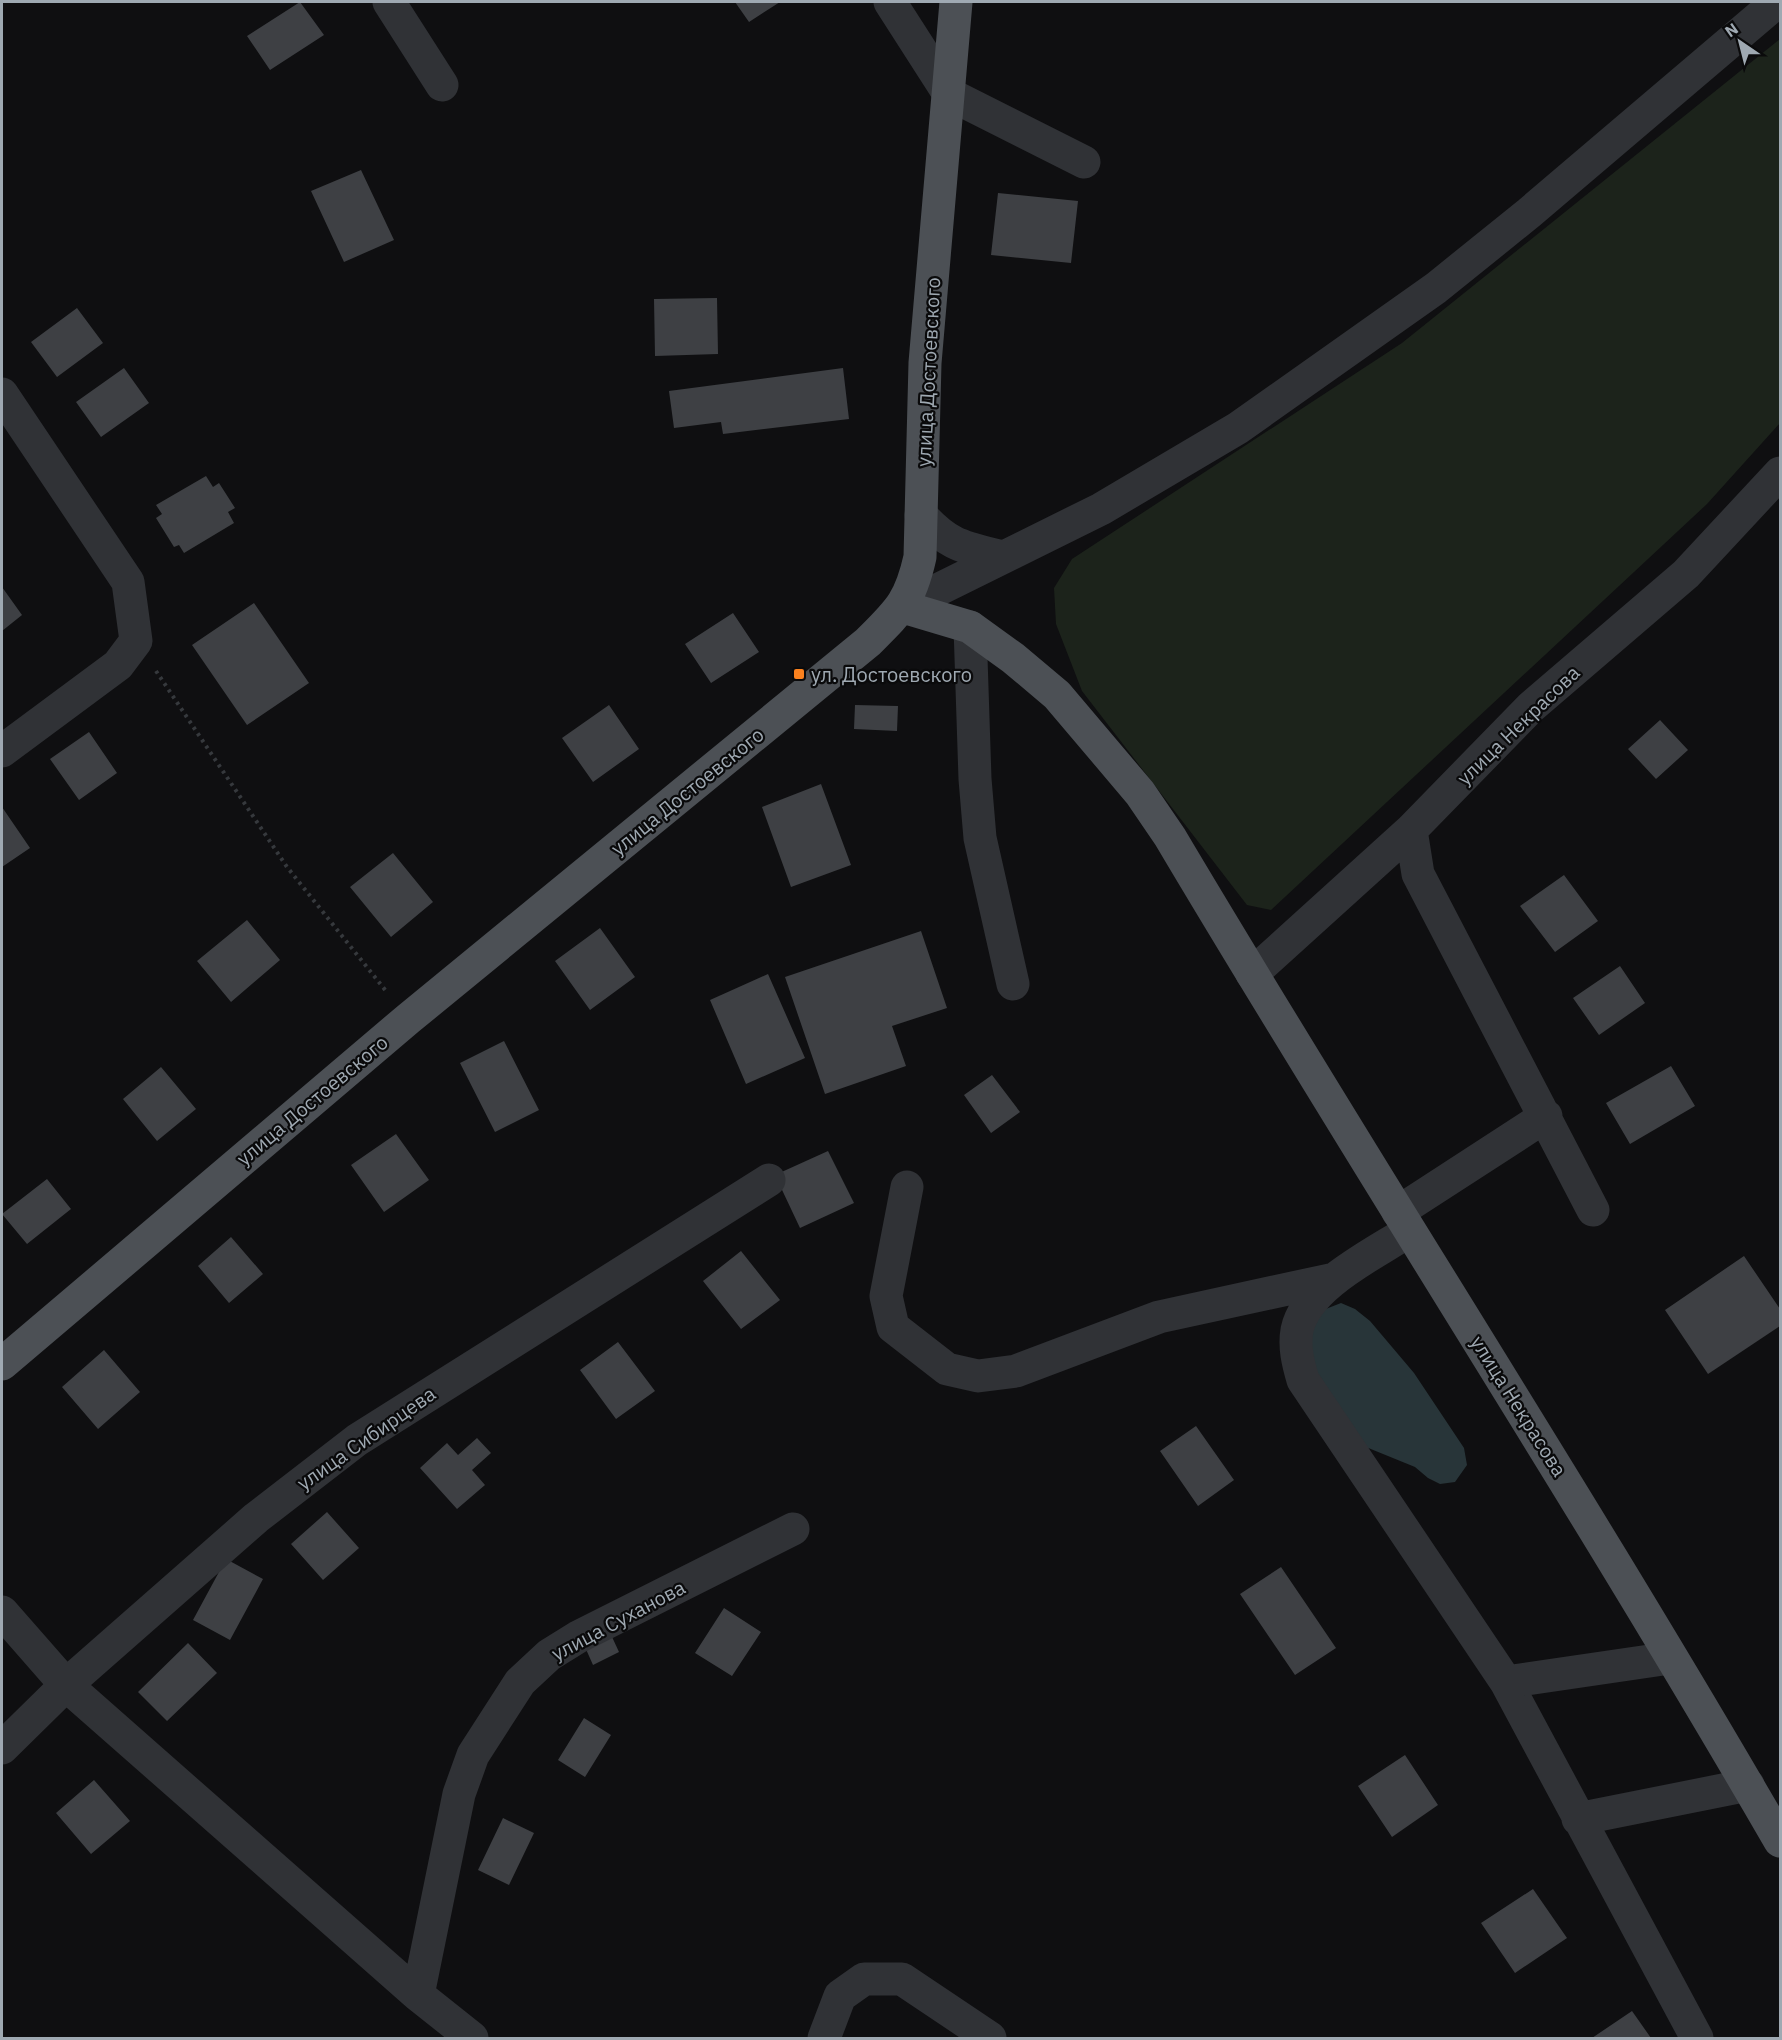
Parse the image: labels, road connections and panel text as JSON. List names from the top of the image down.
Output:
{
  "streets": {
    "main road": ["улица Достоевского", "улица Некрасова"],
    "street": ["улица Сибирцева", "улица Суханова"]
  },
  "crossings": [
    ["улица Достоевского", "улица Некрасова"]
  ],
  "places": {
    "transit": ["ул. Достоевского"]
  },
  "north": "top left"
}
